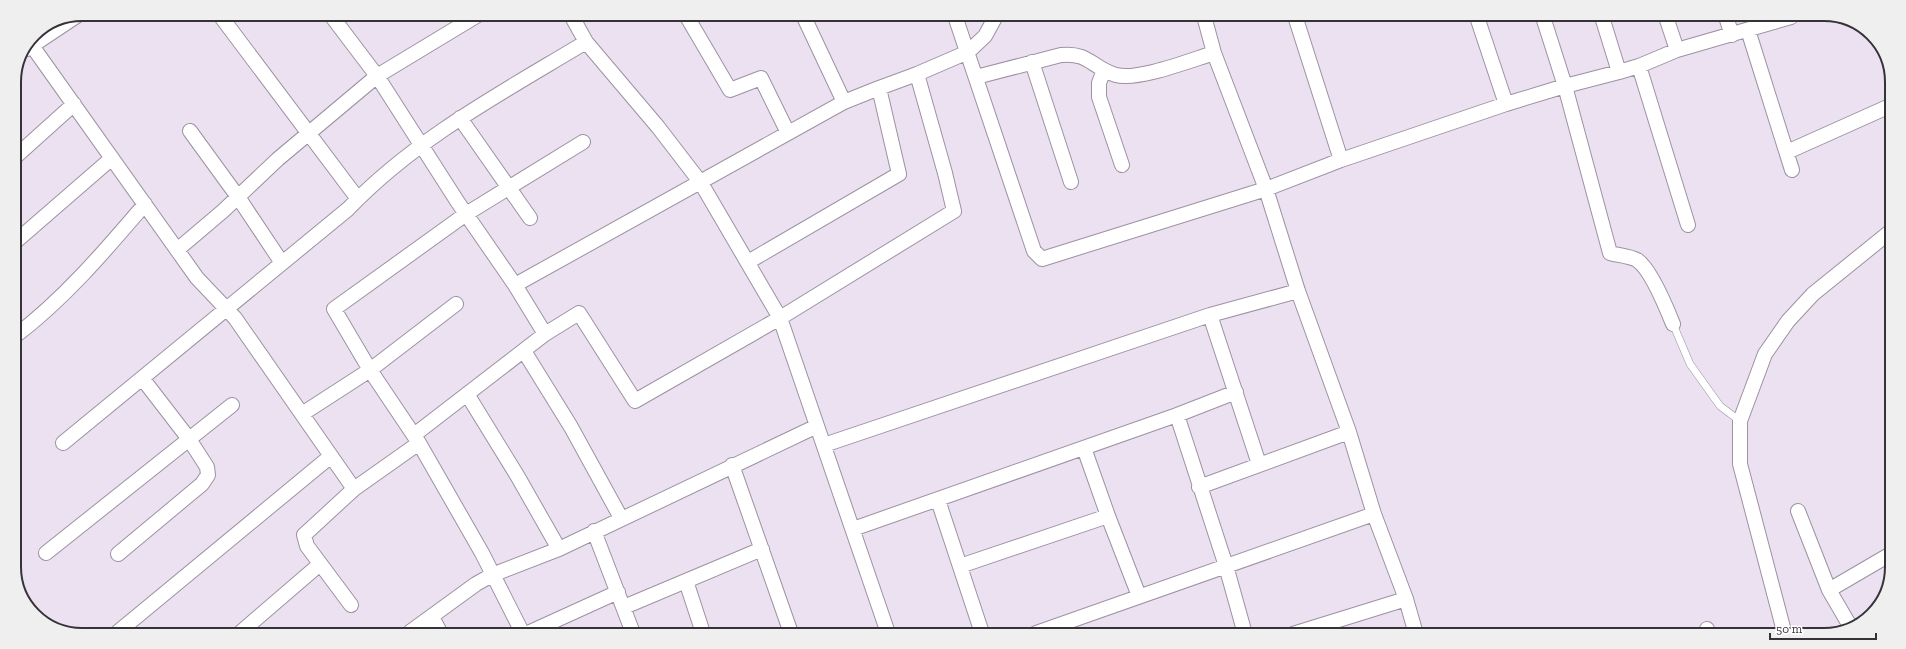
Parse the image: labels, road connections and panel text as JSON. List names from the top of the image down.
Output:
{
  "scale_bar": "50 m"
}
